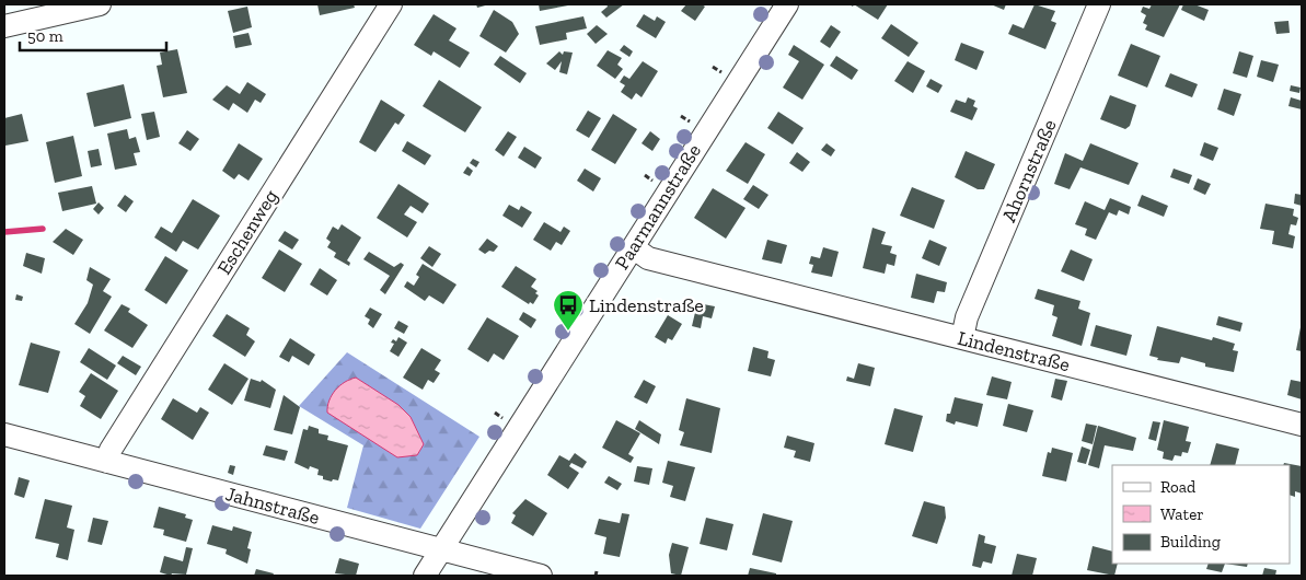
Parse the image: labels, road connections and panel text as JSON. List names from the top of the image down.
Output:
{
  "streets": {
    "street": [
      "Ahornstraße",
      "Paarmannstraße",
      "Eschenweg",
      "Lindenstraße",
      "Jahnstraße"
    ]
  },
  "crossings": [
    ["Ahornstraße", "Lindenstraße"],
    ["Paarmannstraße", "Lindenstraße"],
    ["Paarmannstraße", "Jahnstraße"],
    ["Eschenweg", "Jahnstraße"]
  ],
  "places": {
    "bus stop": ["Lindenstraße"]
  },
  "legend": ["Road", "Water", "Building"],
  "scale_bar": "50 m"
}
